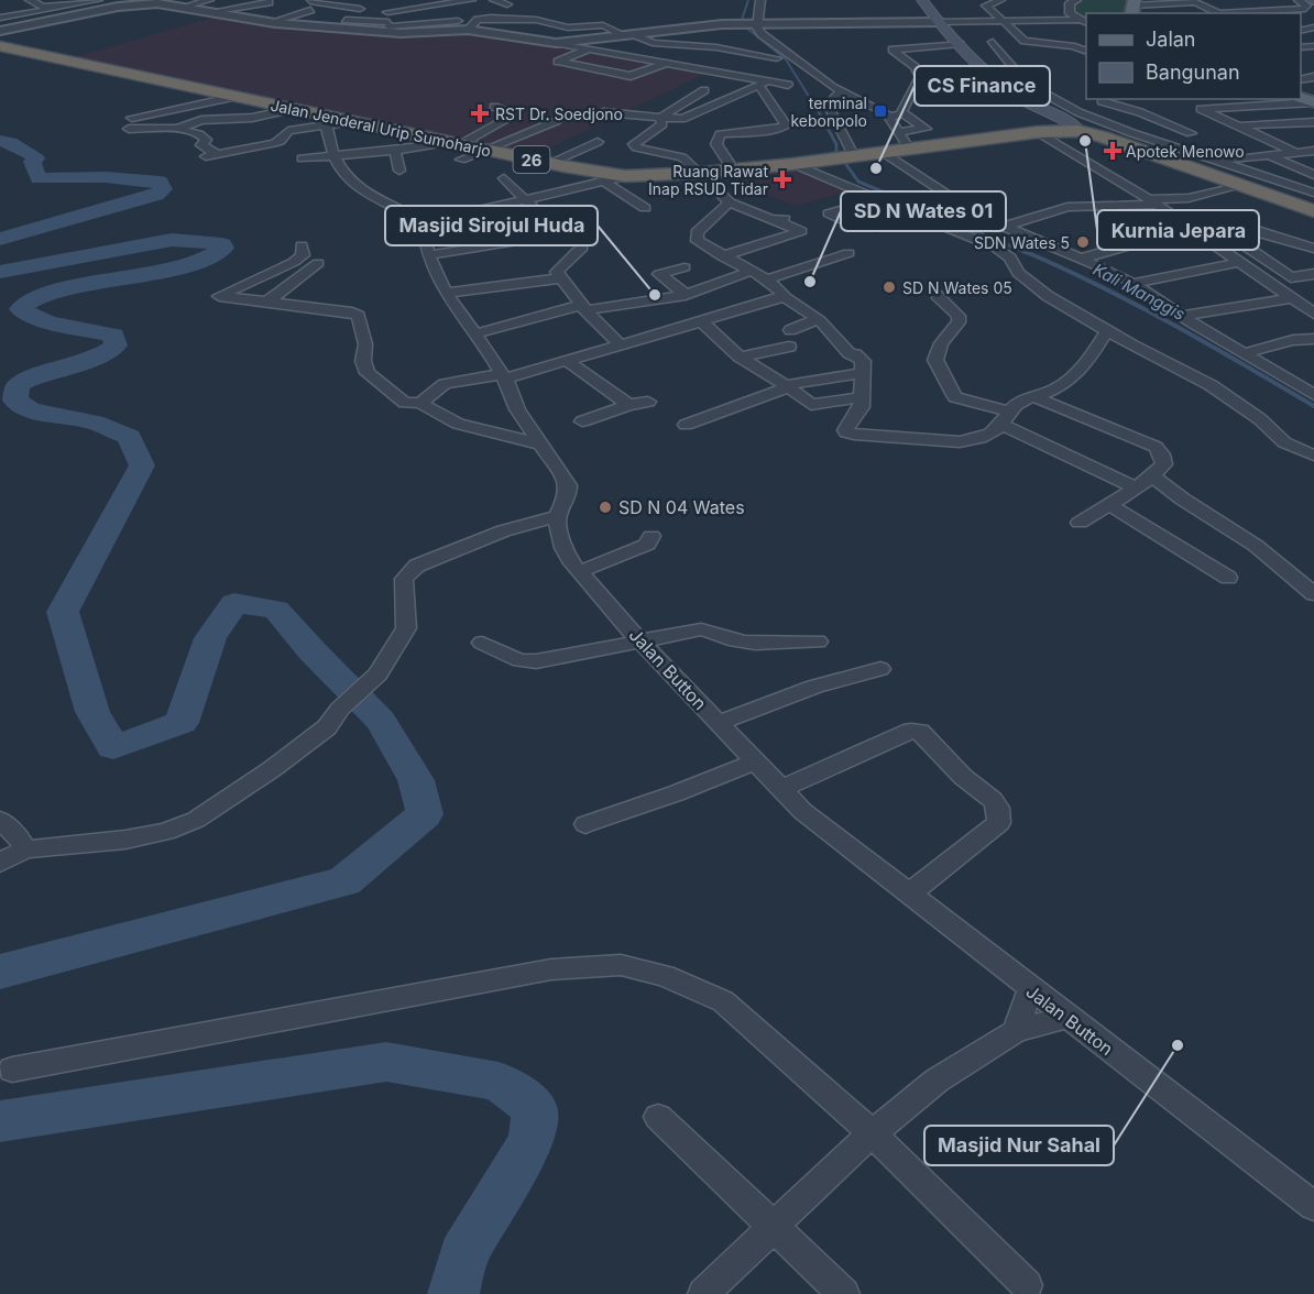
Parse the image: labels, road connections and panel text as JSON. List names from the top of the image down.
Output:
{
  "streets": {
    "highway": ["Jalan Jenderal Urip Sumoharjo", "26"],
    "street": ["Jalan Button"]
  },
  "crossings": [
    ["Jalan Jenderal Urip Sumoharjo", "26"]
  ],
  "water": ["Kali Manggis"],
  "places": {
    "transit": ["terminal kebonpolo"],
    "health": ["RST Dr. Soedjono", "Apotek Menowo", "Ruang Rawat Inap RSUD Tidar"],
    "other": [
      "Kurnia Jepara",
      "CS Finance",
      "SDN Wates 5",
      "SD N Wates 01",
      "SD N Wates 05",
      "Masjid Sirojul Huda",
      "SD N 04 Wates",
      "Masjid Nur Sahal"
    ]
  },
  "legend": ["Jalan", "Bangunan"]
}
